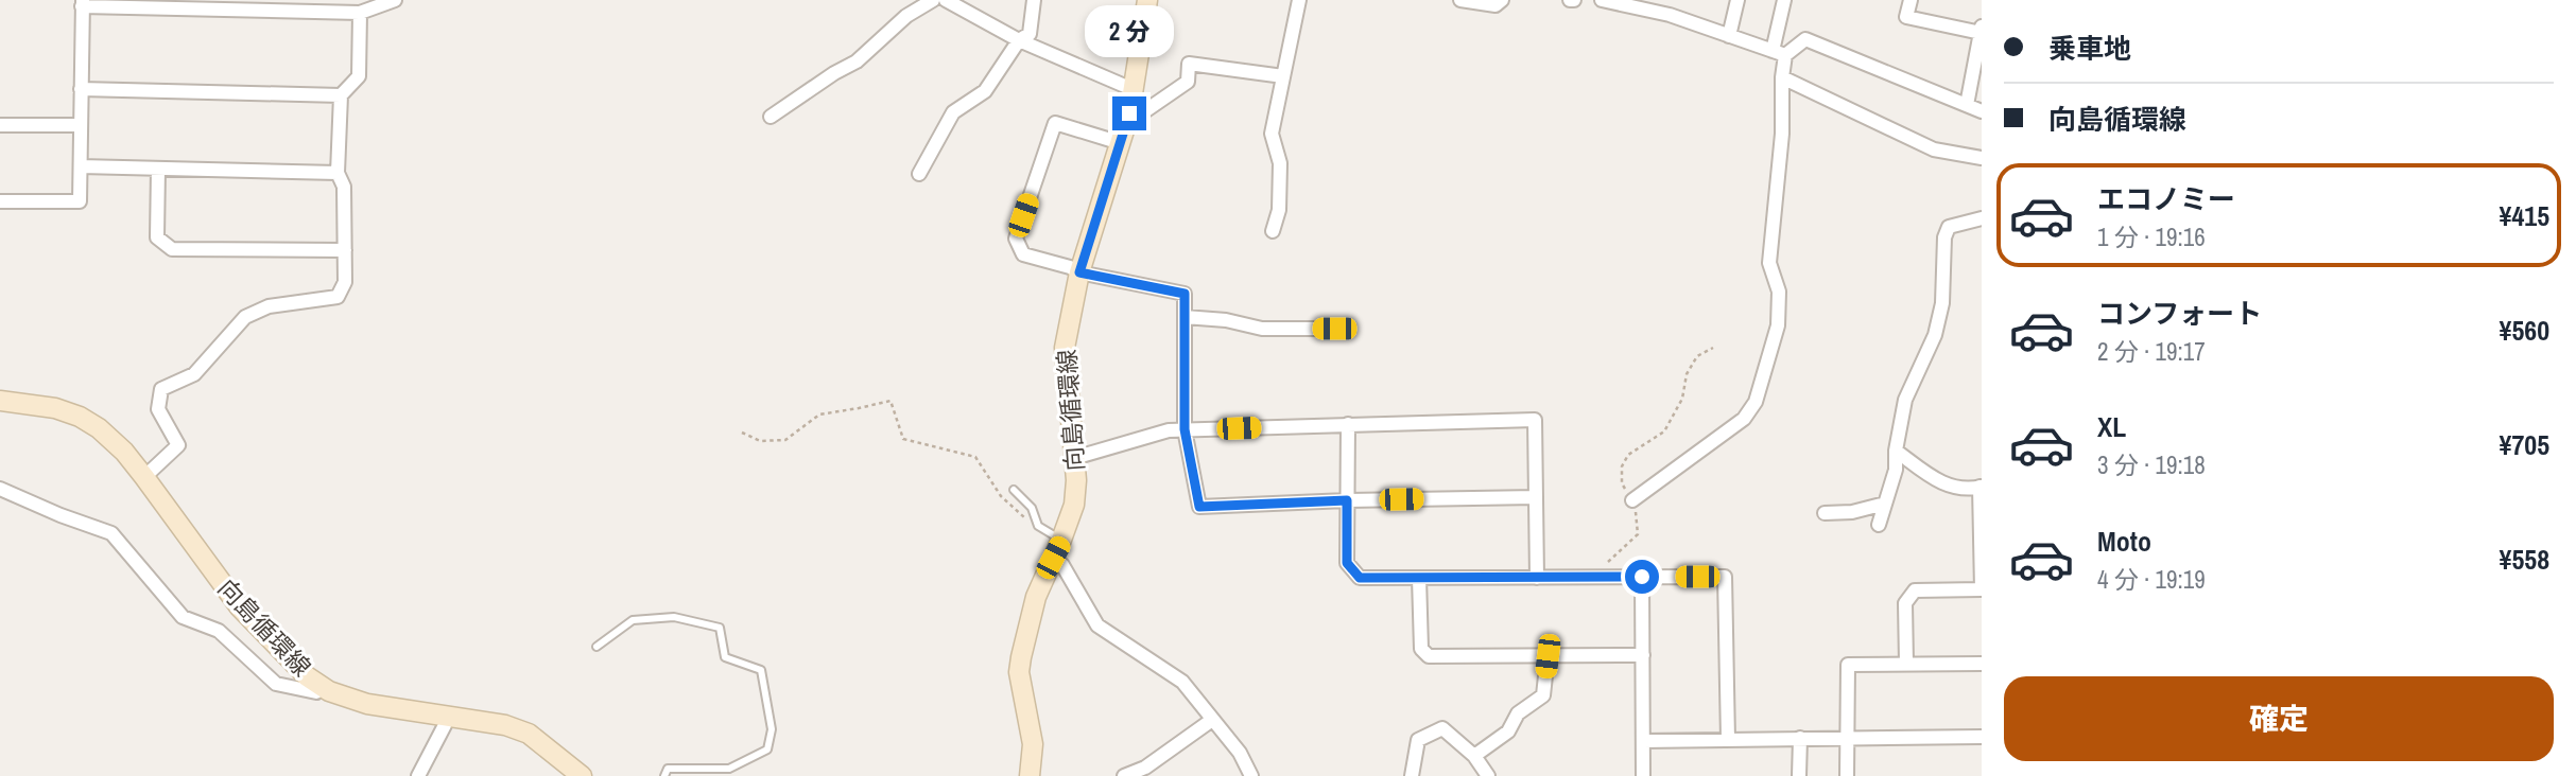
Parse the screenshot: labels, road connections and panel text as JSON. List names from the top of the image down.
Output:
{
  "streets": {
    "main road": ["向島循環線"]
  },
  "page": {
    "banner": ["乗車地", "向島循環線"],
    "bubble": "2 分",
    "list": [
      {
        "name": "エコノミー",
        "note": "1 分 · 19:16",
        "value": "¥415"
      },
      {
        "name": "コンフォート",
        "note": "2 分 · 19:17",
        "value": "¥560"
      },
      {
        "name": "XL",
        "note": "3 分 · 19:18",
        "value": "¥705"
      },
      {
        "name": "Moto",
        "note": "4 分 · 19:19",
        "value": "¥558"
      }
    ],
    "buttons": "確定"
  }
}
